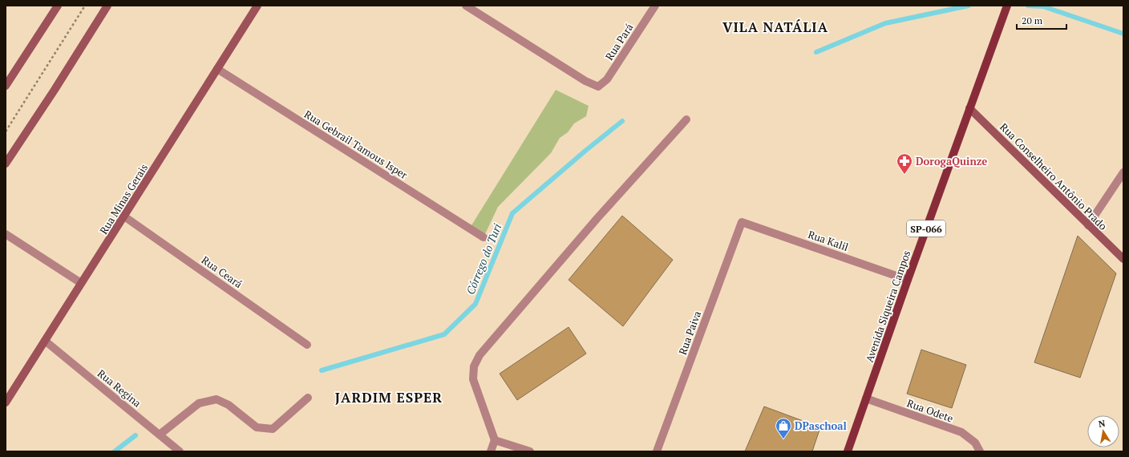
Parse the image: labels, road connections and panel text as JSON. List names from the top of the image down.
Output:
{
  "streets": {
    "main road": ["SP-066", "Avenida Siqueira Campos"],
    "street": [
      "Rua Pará",
      "Rua Gebrail Tamous Isper",
      "Rua Conselheiro Antônio Prado",
      "Rua Minas Gerais",
      "Rua Kalil",
      "Rua Ceará",
      "Rua Paiva",
      "Rua Regina",
      "Rua Odete"
    ]
  },
  "crossings": [
    ["Rua Gebrail Tamous Isper", "Rua Minas Gerais"],
    ["Rua Conselheiro Antônio Prado", "Avenida Siqueira Campos"],
    ["Rua Minas Gerais", "Rua Ceará"],
    ["Rua Minas Gerais", "Rua Regina"],
    ["Rua Kalil", "Avenida Siqueira Campos"],
    ["Rua Kalil", "Rua Paiva"],
    ["Avenida Siqueira Campos", "Rua Odete"]
  ],
  "districts": ["VILA NATÁLIA", "JARDIM ESPER"],
  "water": ["Córrego do Turi"],
  "places": {
    "pharmacy": ["DorogaQuinze"],
    "shop": ["DPaschoal"]
  },
  "scale_bar": "20 m",
  "north": "top"
}
